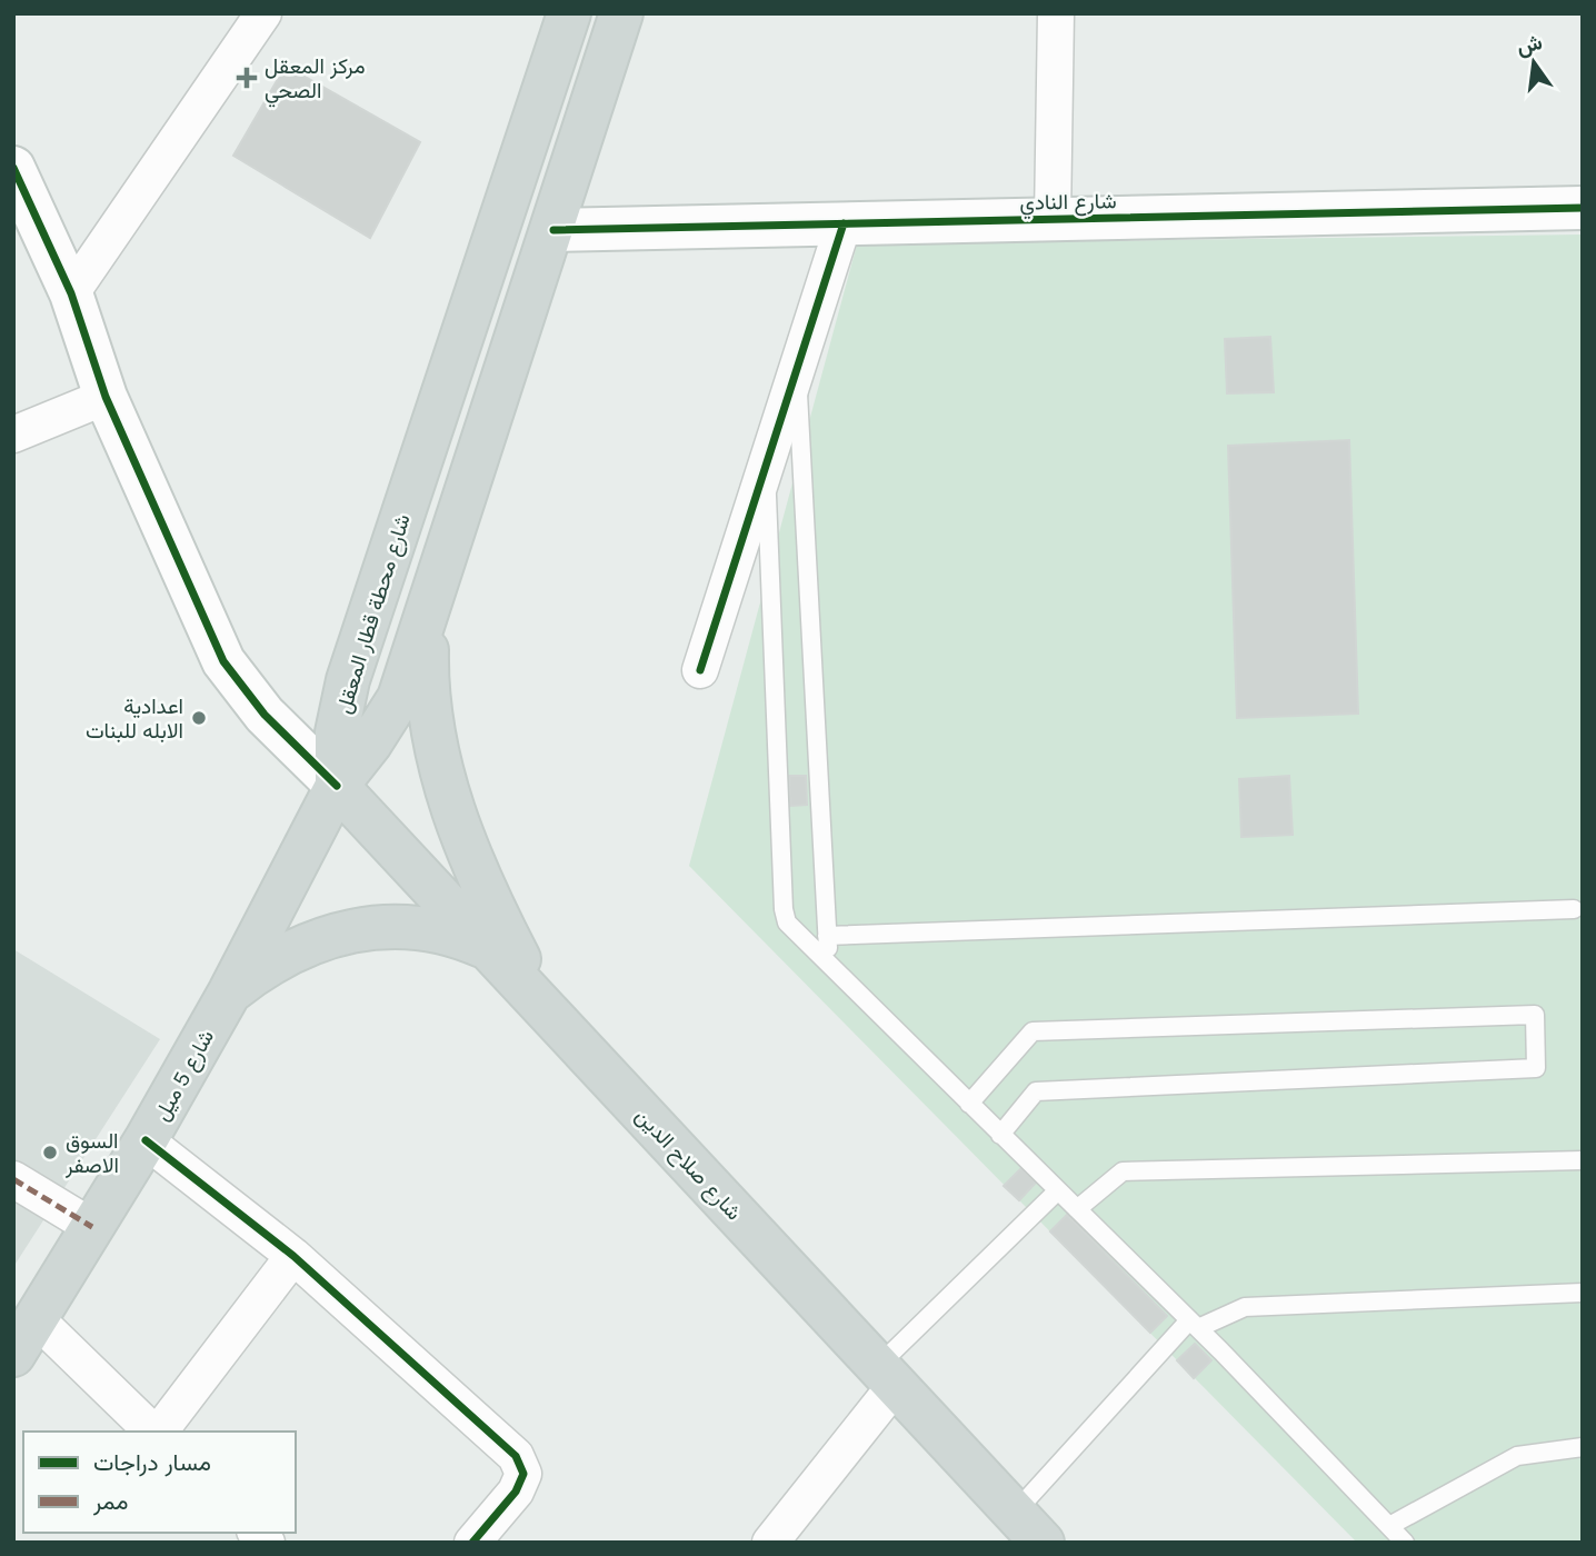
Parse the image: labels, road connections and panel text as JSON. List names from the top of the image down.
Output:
{
  "streets": {
    "main road": ["شارع محطة قطار المعقل", "شارع 5 ميل", "شارع صلاح الدين"],
    "street": ["شارع النادي"]
  },
  "crossings": [
    ["شارع النادي", "شارع محطة قطار المعقل"],
    ["شارع محطة قطار المعقل", "شارع 5 ميل"],
    ["شارع محطة قطار المعقل", "شارع صلاح الدين"],
    ["شارع 5 ميل", "شارع صلاح الدين"]
  ],
  "places": {
    "health": ["مركز المعقل الصحي"],
    "other": ["اعدادية الابله للبنات", "السوق الاصفر"]
  },
  "legend": ["مسار دراجات", "ممر"],
  "north": "top"
}
